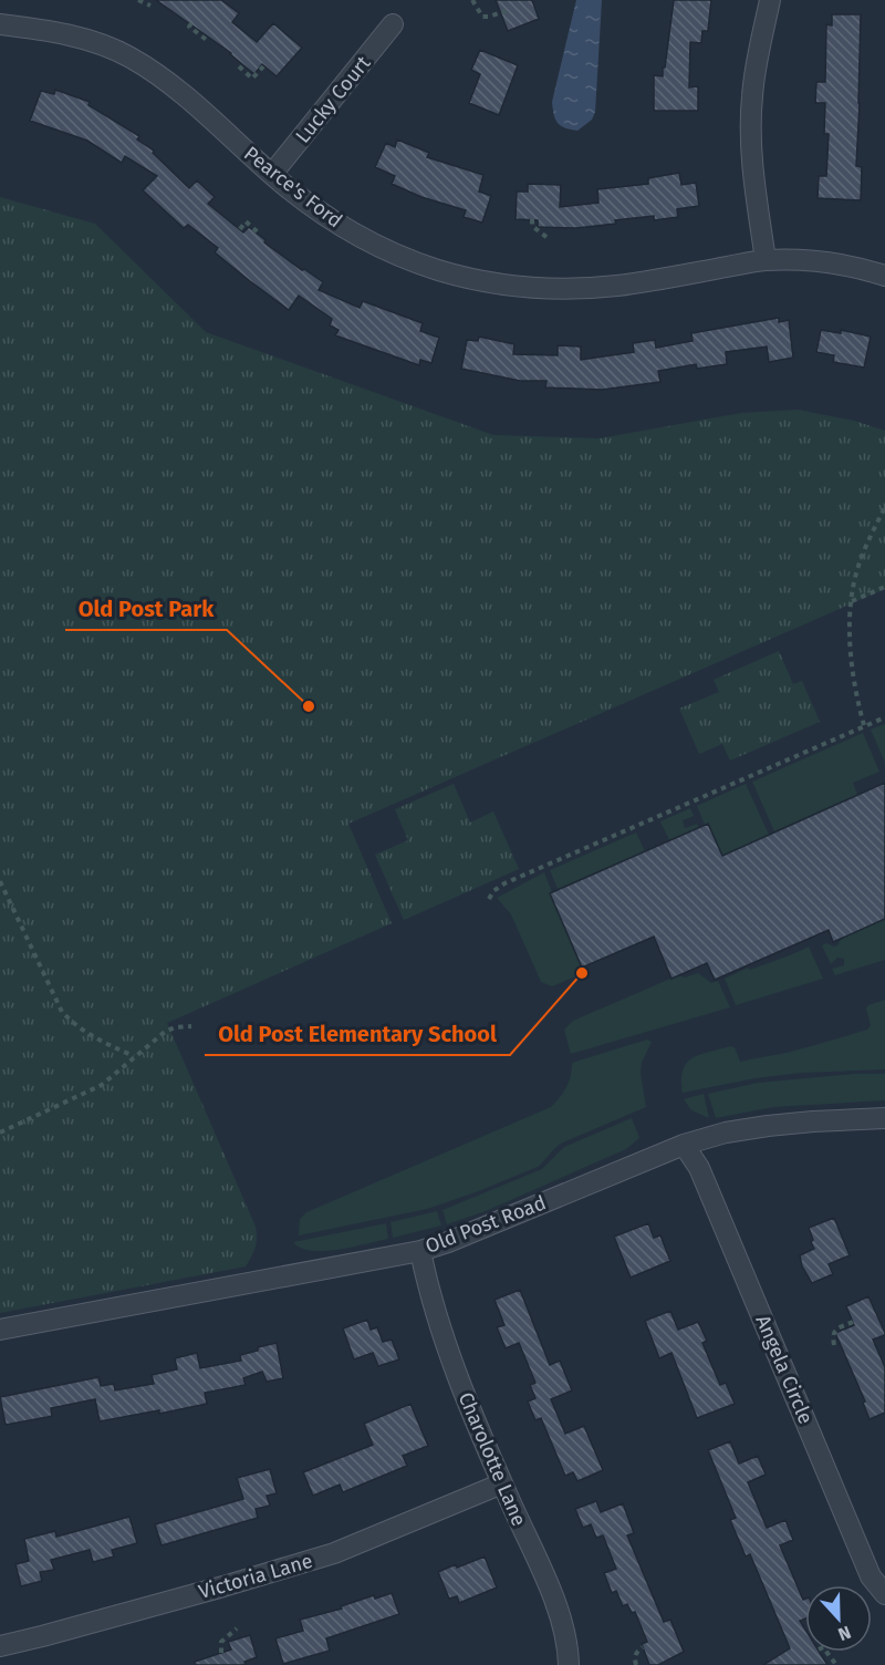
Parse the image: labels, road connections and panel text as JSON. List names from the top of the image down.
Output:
{
  "streets": {
    "street": [
      "Lucky Court",
      "Pearce's Ford",
      "Old Post Road",
      "Angela Circle",
      "Charolotte Lane",
      "Victoria Lane"
    ]
  },
  "crossings": [
    ["Lucky Court", "Pearce's Ford"],
    ["Old Post Road", "Angela Circle"],
    ["Old Post Road", "Charolotte Lane"],
    ["Charolotte Lane", "Victoria Lane"]
  ],
  "places": ["Old Post Park", "Old Post Elementary School"],
  "north": "bottom"
}
